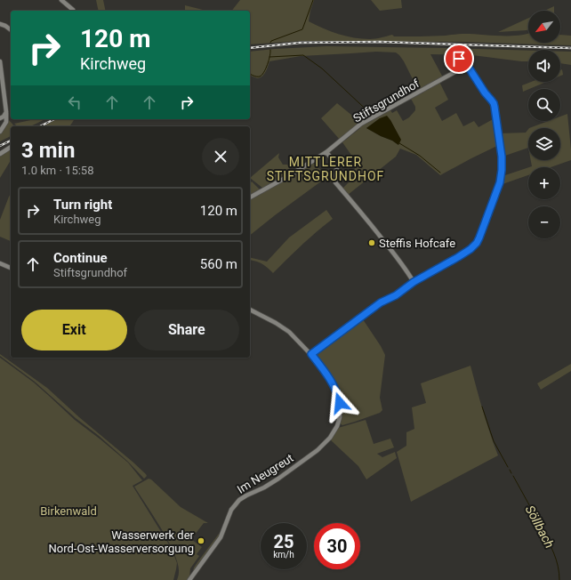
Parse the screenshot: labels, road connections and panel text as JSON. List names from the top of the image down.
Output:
{
  "streets": {
    "street": ["Stiftsgrundhof", "Im Neugreut"]
  },
  "districts": ["MITTLERER STIFTSGRUNDHOF"],
  "water": ["Söllbach"],
  "parks": ["Birkenwald"],
  "places": ["Steffis Hofcafe", "Wasserwerk der Nord-Ost-Wasserversorgung"],
  "north": "bottom left",
  "page": {
    "map_buttons": ["+", "−"],
    "turn": ["120 m", "Kirchweg"],
    "heading": ["3 min", "1.0 km · 15:58"],
    "list": [
      {
        "name": "Turn right",
        "note": "Kirchweg",
        "value": "120 m"
      },
      {
        "name": "Continue",
        "note": "Stiftsgrundhof",
        "value": "560 m"
      }
    ],
    "buttons": ["Exit", "Share"],
    "speed": "25 km/h",
    "limit": "30"
  }
}
